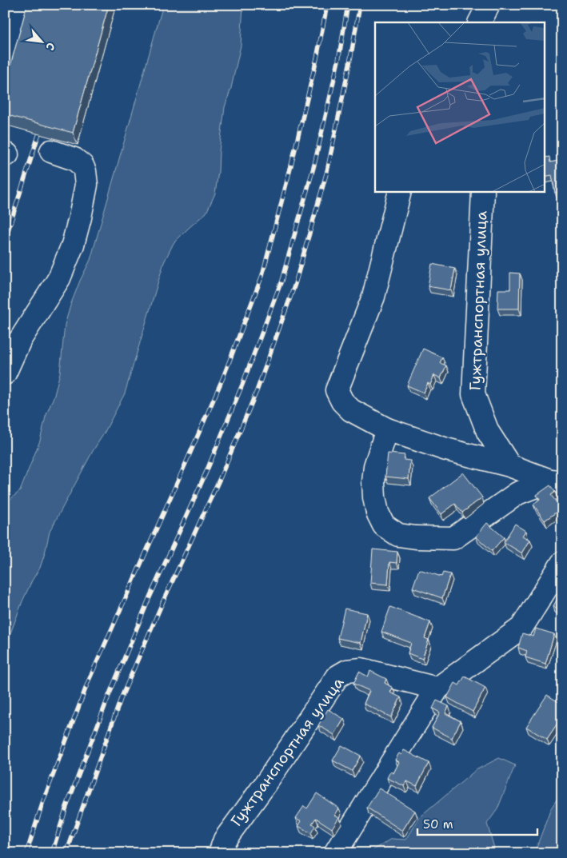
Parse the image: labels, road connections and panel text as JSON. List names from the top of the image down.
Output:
{
  "streets": {
    "street": ["Гужтранспортная улица"]
  },
  "scale_bar": "50 m",
  "north": "bottom right"
}
